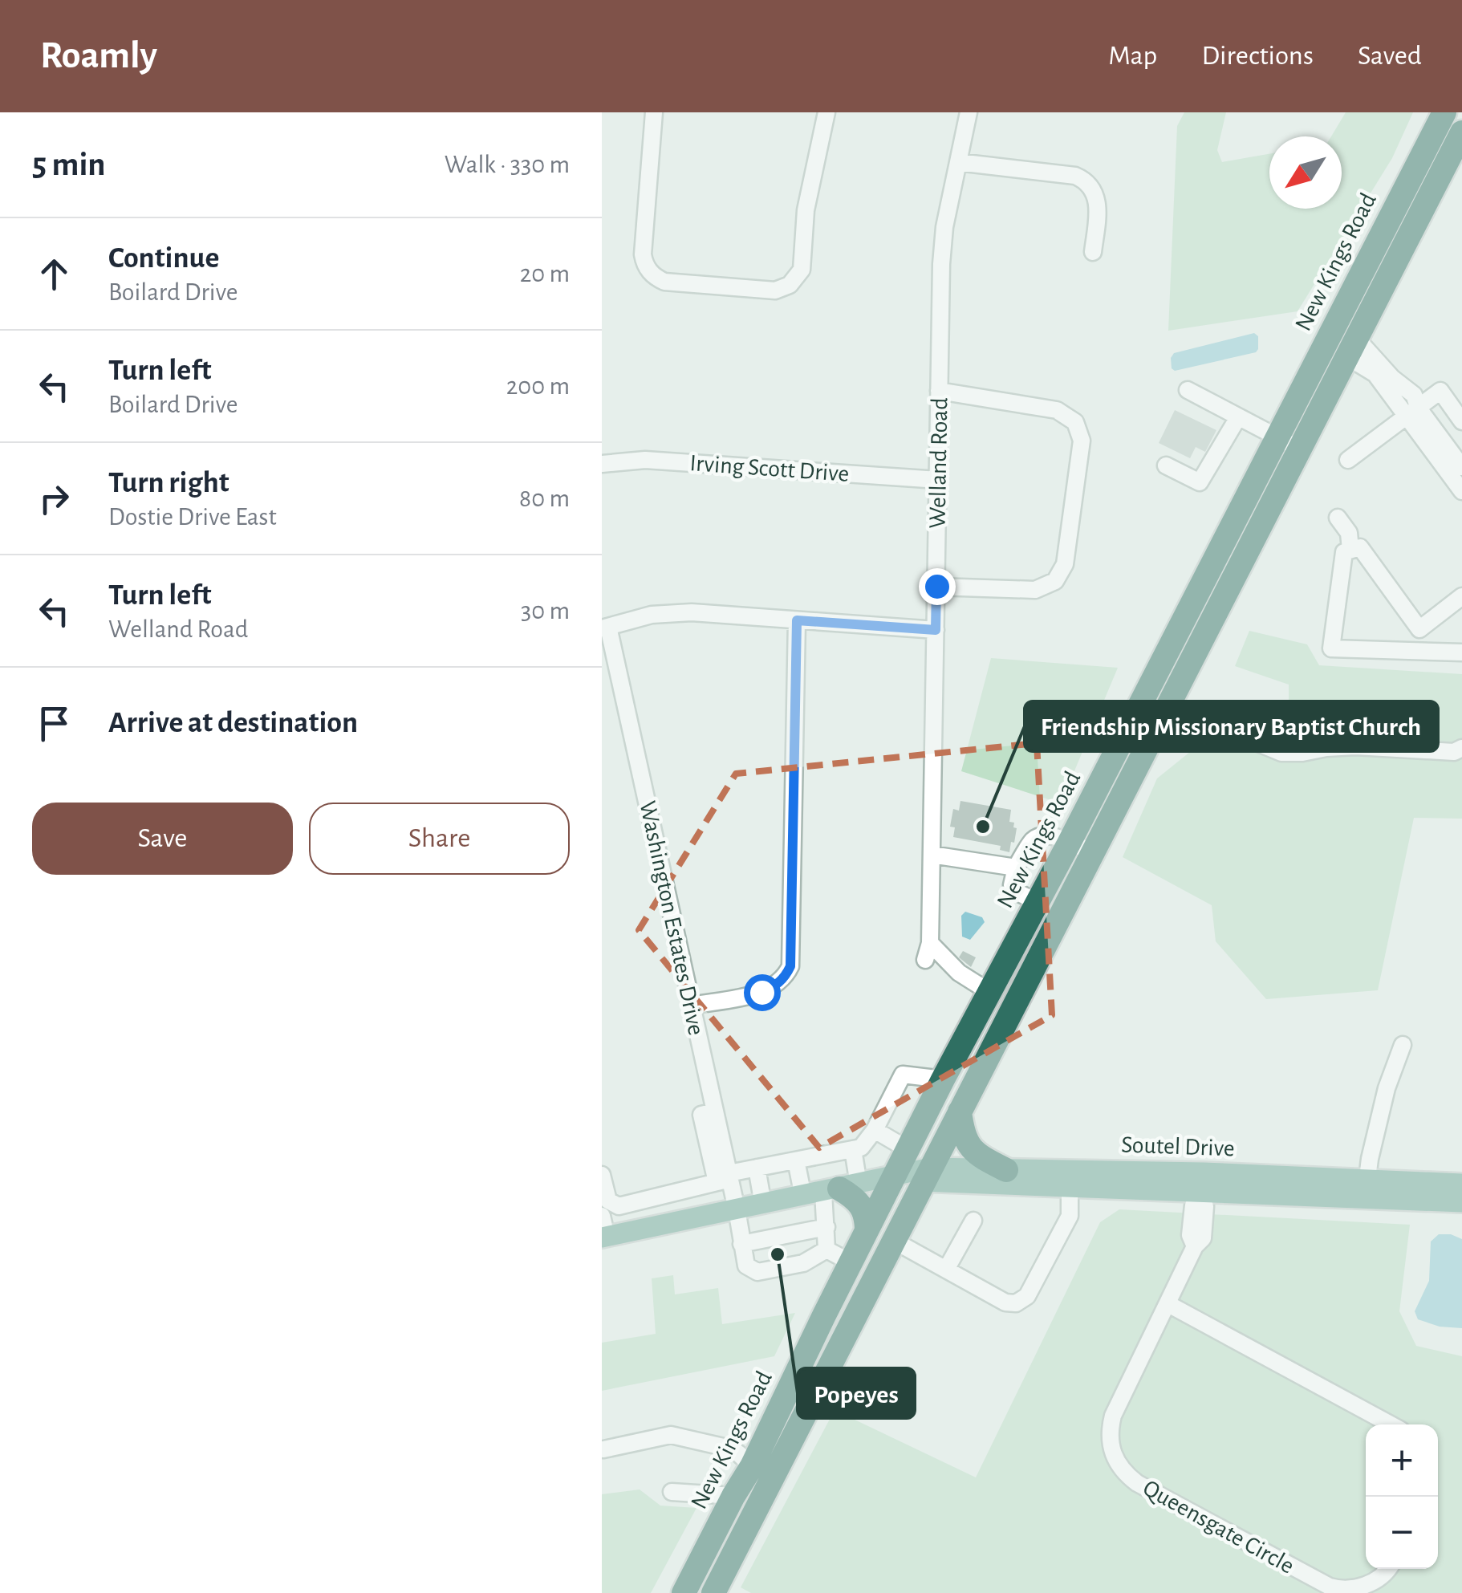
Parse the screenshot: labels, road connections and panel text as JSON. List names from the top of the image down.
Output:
{
  "streets": {
    "highway": ["New Kings Road"],
    "main road": ["Soutel Drive"],
    "street": [
      "Welland Road",
      "Irving Scott Drive",
      "Washington Estates Drive",
      "Queensgate Circle"
    ]
  },
  "crossings": [
    ["New Kings Road", "Soutel Drive"],
    ["Welland Road", "Irving Scott Drive"],
    ["Washington Estates Drive", "Soutel Drive"],
    ["Soutel Drive", "Queensgate Circle"]
  ],
  "places": ["Friendship Missionary Baptist Church", "Popeyes"],
  "north": "bottom left",
  "page": {
    "header": "Roamly",
    "nav": ["Map", "Directions", "Saved"],
    "heading": ["5 min", "Walk · 330 m"],
    "list": [
      ["Continue", "Boilard Drive", "20 m"],
      ["Turn left", "Boilard Drive", "200 m"],
      ["Turn right", "Dostie Drive East", "80 m"],
      ["Turn left", "Welland Road", "30 m"],
      "Arrive at destination"
    ],
    "buttons": ["Save", "Share"],
    "map_buttons": ["+", "−"]
  }
}
